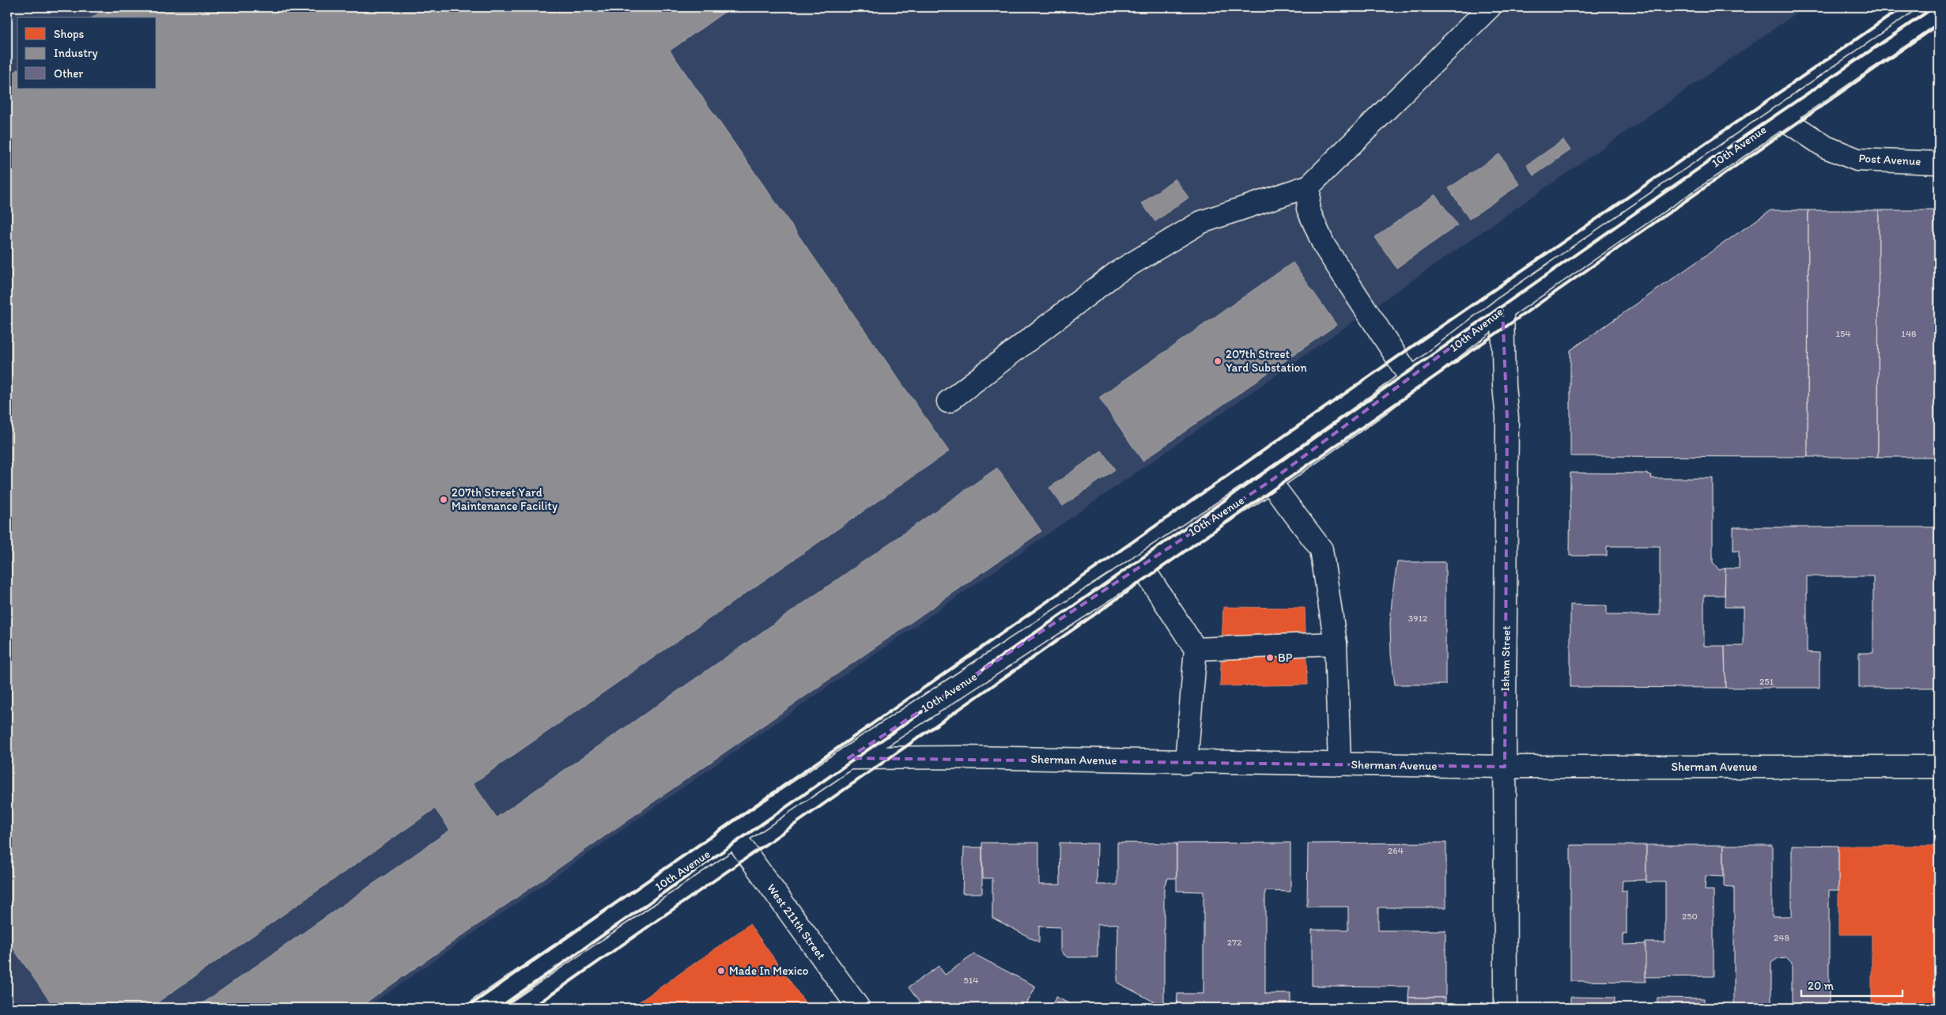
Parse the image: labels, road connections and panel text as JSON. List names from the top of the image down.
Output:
{
  "streets": {
    "main road": [
      "10th Avenue",
      "Post Avenue",
      "Isham Street",
      "Sherman Avenue",
      "West 211th Street"
    ]
  },
  "crossings": [
    ["10th Avenue", "Post Avenue"],
    ["10th Avenue", "Isham Street"],
    ["10th Avenue", "Sherman Avenue"],
    ["10th Avenue", "West 211th Street"],
    ["Isham Street", "Sherman Avenue"]
  ],
  "places": [
    "207th Street Yard Substation",
    "207th Street Yard Maintenance Facility",
    "BP",
    "Made In Mexico"
  ],
  "house_numbers": [
    "154",
    "148",
    "3912",
    "251",
    "264",
    "250",
    "248",
    "272",
    "514"
  ],
  "legend": ["Shops", "Industry", "Other"],
  "scale_bar": "20 m"
}
